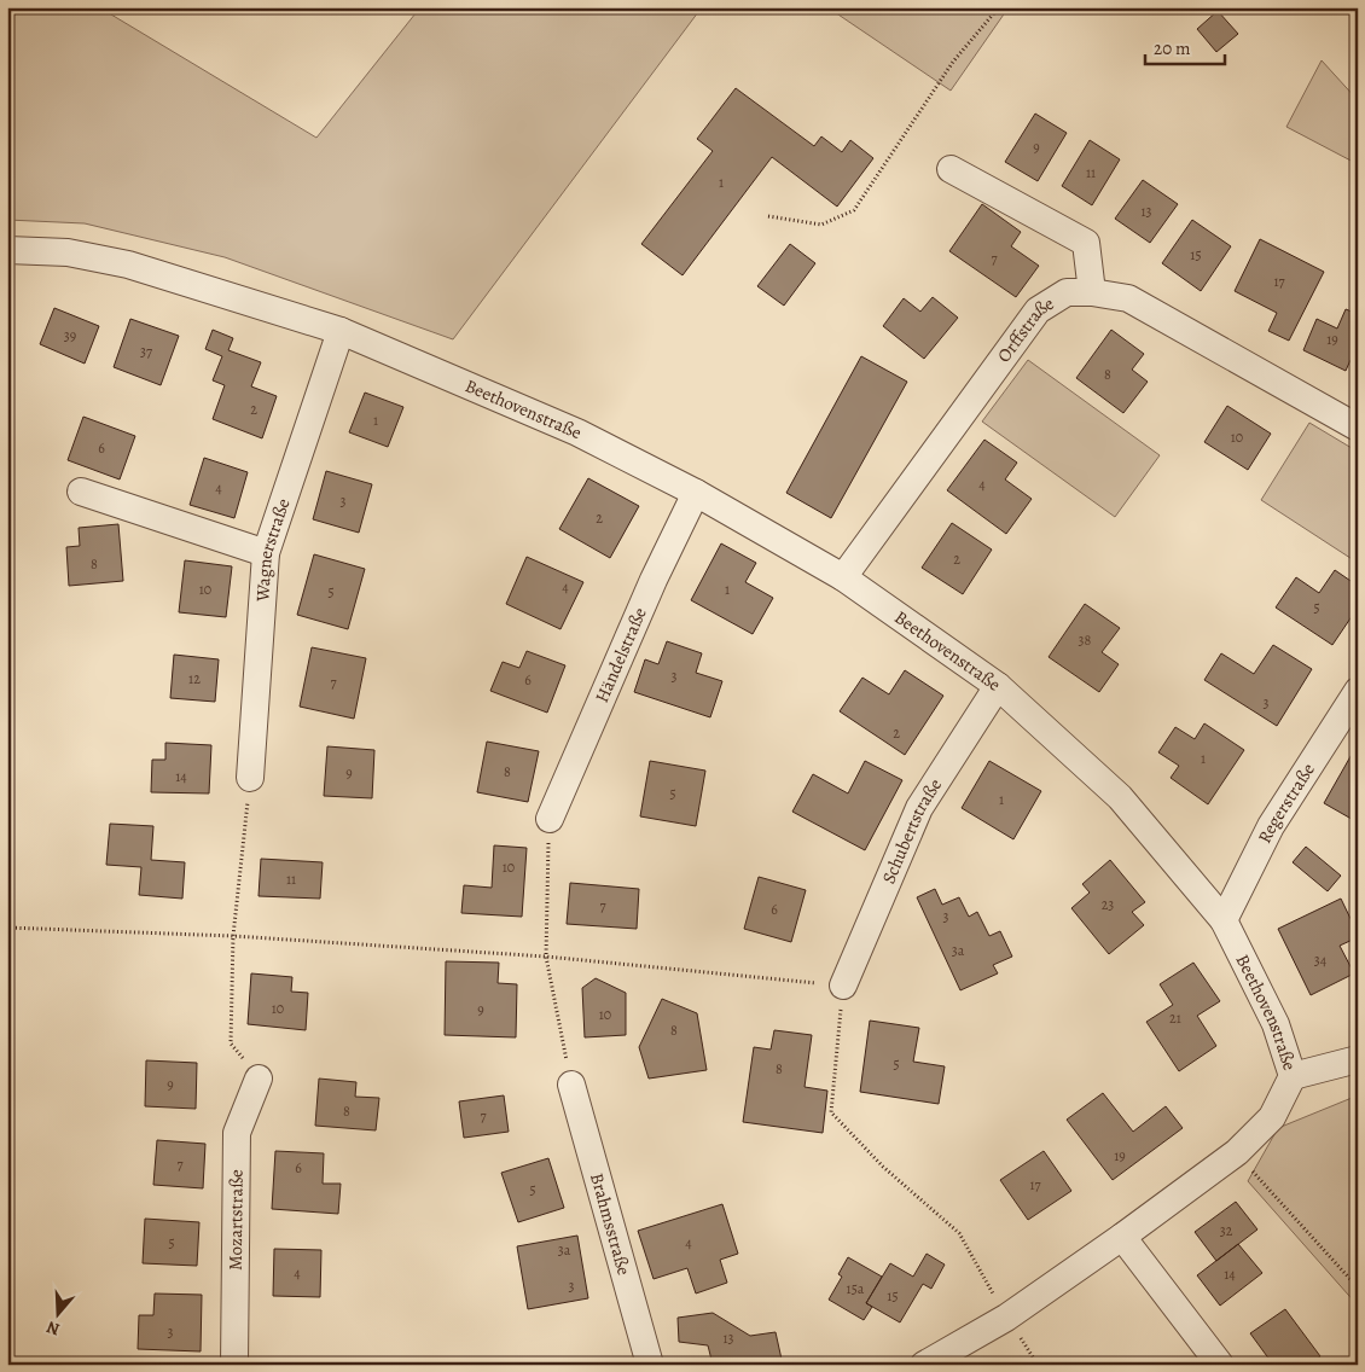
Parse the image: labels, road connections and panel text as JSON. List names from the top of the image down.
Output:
{
  "streets": {
    "street": [
      "Orffstraße",
      "Beethovenstraße",
      "Wagnerstraße",
      "Händelstraße",
      "Regerstraße",
      "Schubertstraße",
      "Mozartstraße",
      "Brahmsstraße"
    ]
  },
  "crossings": [
    ["Orffstraße", "Beethovenstraße"],
    ["Beethovenstraße", "Wagnerstraße"],
    ["Beethovenstraße", "Händelstraße"],
    ["Beethovenstraße", "Regerstraße"],
    ["Beethovenstraße", "Schubertstraße"]
  ],
  "house_numbers": [
    "9",
    "11",
    "1",
    "13",
    "15",
    "7",
    "17",
    "39",
    "19",
    "37",
    "8",
    "2",
    "1",
    "10",
    "6",
    "4",
    "4",
    "3",
    "2",
    "2",
    "8",
    "4",
    "10",
    "1",
    "5",
    "5",
    "38",
    "3",
    "12",
    "6",
    "7",
    "3",
    "2",
    "1",
    "8",
    "9",
    "14",
    "5",
    "1",
    "10",
    "11",
    "23",
    "7",
    "6",
    "3",
    "3a",
    "34",
    "10",
    "9",
    "10",
    "21",
    "8",
    "5",
    "8",
    "9",
    "8",
    "7",
    "19",
    "7",
    "6",
    "17",
    "5",
    "32",
    "5",
    "4",
    "3a",
    "4",
    "14",
    "3",
    "15a",
    "15",
    "3",
    "13"
  ],
  "scale_bar": "20 m",
  "north": "bottom"
}
